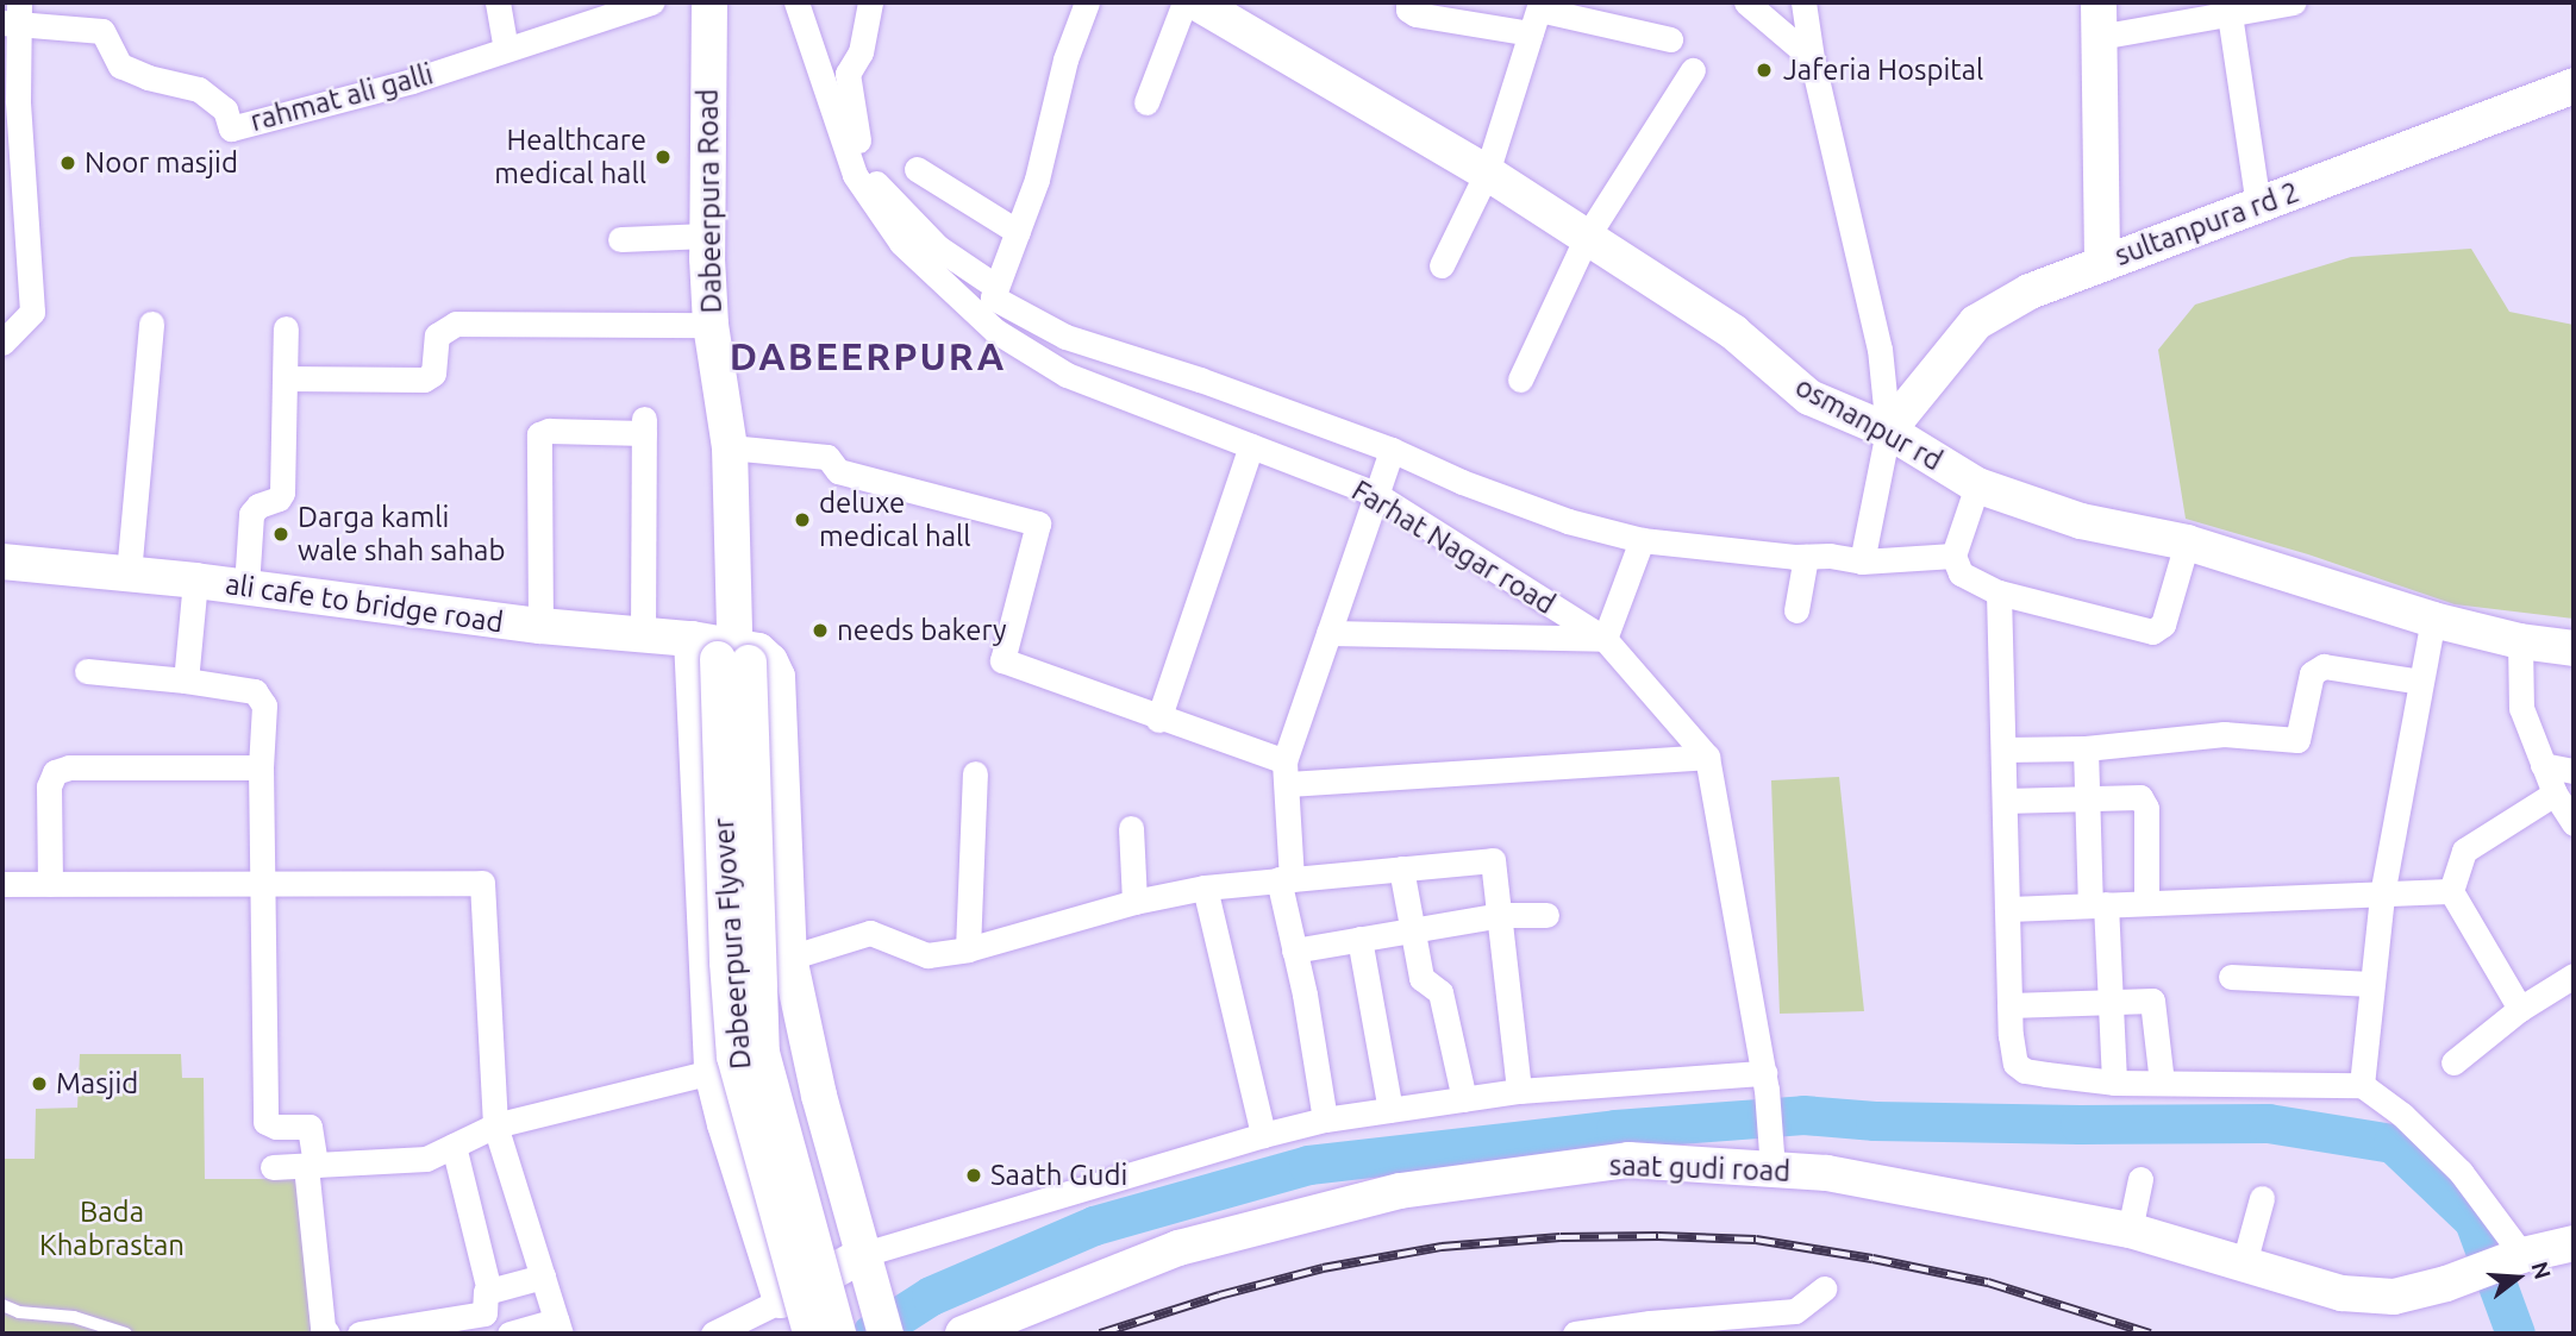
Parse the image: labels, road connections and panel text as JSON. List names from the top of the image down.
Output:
{
  "streets": {
    "street": [
      "rahmat ali galli",
      "Dabeerpura Road",
      "sultanpura rd 2",
      "osmanpur rd",
      "Farhat Nagar road",
      "ali cafe to bridge road",
      "Dabeerpura Flyover",
      "saat gudi road"
    ]
  },
  "crossings": [
    ["Dabeerpura Road", "ali cafe to bridge road"],
    ["Dabeerpura Road", "Dabeerpura Flyover"],
    ["sultanpura rd 2", "osmanpur rd"],
    ["ali cafe to bridge road", "Dabeerpura Flyover"]
  ],
  "districts": ["DABEERPURA"],
  "parks": ["Bada Khabrastan"],
  "places": [
    "Jaferia Hospital",
    "Healthcare medical hall",
    "Noor masjid",
    "deluxe medical hall",
    "Darga kamli wale shah sahab",
    "needs bakery",
    "Masjid",
    "Saath Gudi"
  ],
  "north": "right"
}
